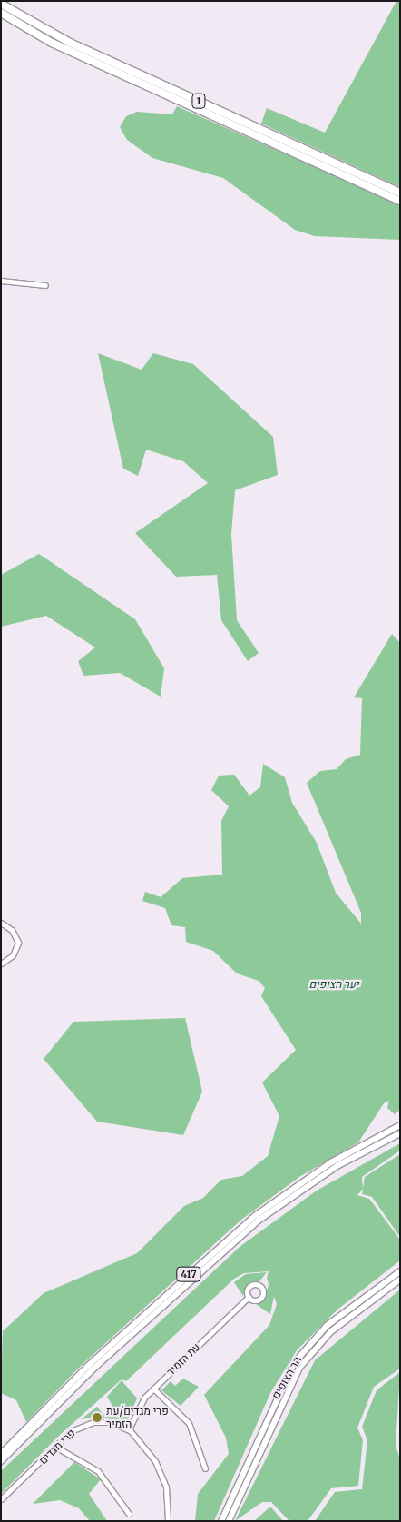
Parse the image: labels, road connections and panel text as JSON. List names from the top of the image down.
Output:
{
  "streets": {
    "highway": ["1"],
    "main road": ["417", "הר הצופים"],
    "street": ["עת הזמיר", "פרי מגדים"]
  },
  "crossings": [
    ["עת הזמיר", "פרי מגדים"]
  ],
  "parks": ["יער הצופים"],
  "places": ["פרי מגדים/עת הזמיר"]
}
